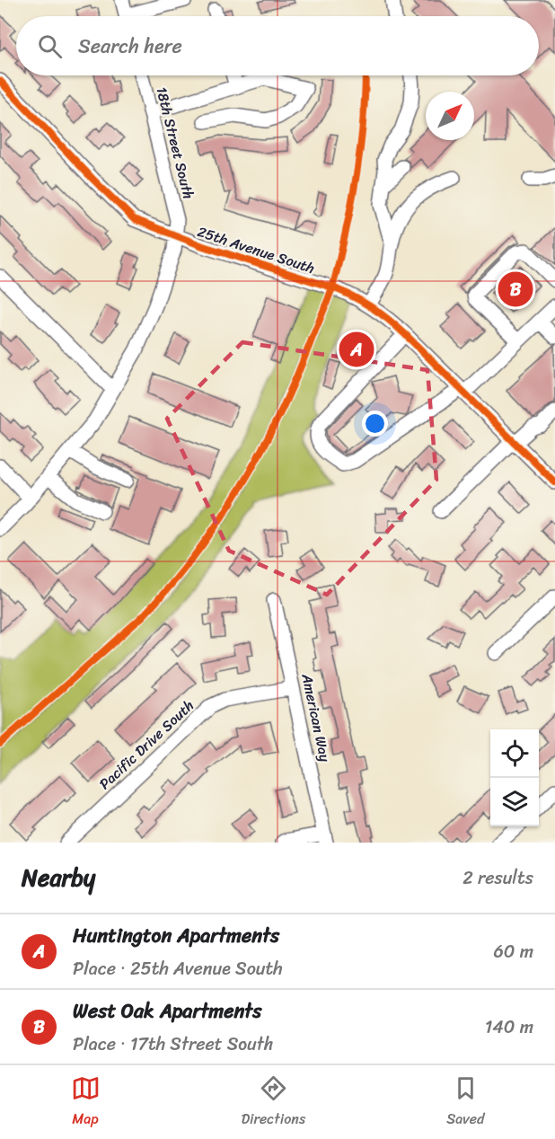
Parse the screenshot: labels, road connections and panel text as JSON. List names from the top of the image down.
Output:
{
  "streets": {
    "street": [
      "18th Street South",
      "25th Avenue South",
      "American Way",
      "Pacific Drive South"
    ]
  },
  "crossings": [
    ["18th Street South", "25th Avenue South"],
    ["American Way", "Pacific Drive South"]
  ],
  "north": "top right",
  "page": {
    "search": "Search here",
    "pins": ["B", "A"],
    "heading": ["Nearby", "2 results"],
    "list": [
      {
        "mark": "A",
        "name": "Huntington Apartments",
        "note": "Place · 25th Avenue South",
        "value": "60 m"
      },
      {
        "mark": "B",
        "name": "West Oak Apartments",
        "note": "Place · 17th Street South",
        "value": "140 m"
      }
    ],
    "nav": ["Map", "Directions", "Saved"]
  }
}
